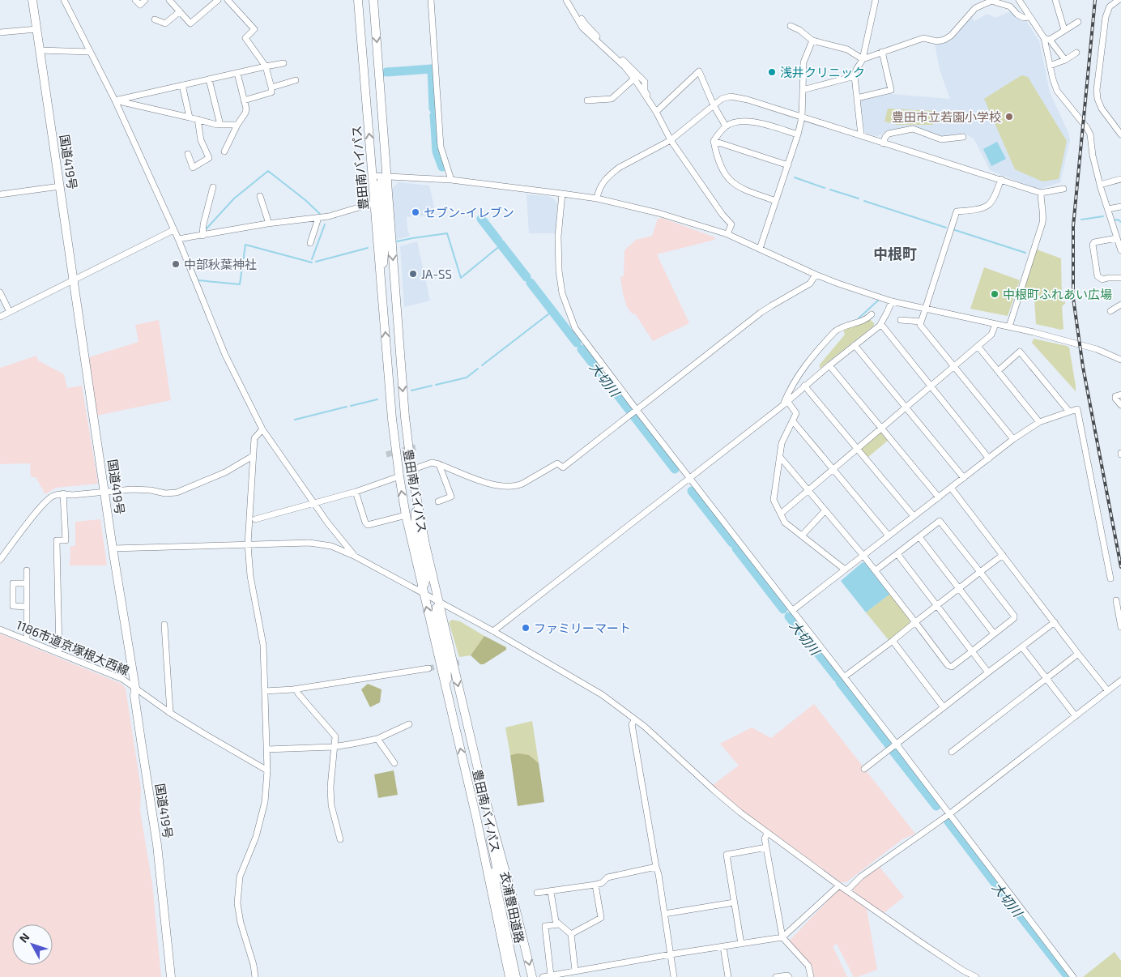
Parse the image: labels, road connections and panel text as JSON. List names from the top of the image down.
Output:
{
  "streets": {
    "highway": ["国道419号", "豊田南バイパス", "衣浦豊田道路"],
    "street": ["1186市道京塚根大西線"]
  },
  "crossings": [
    ["国道419号", "1186市道京塚根大西線"],
    ["豊田南バイパス", "衣浦豊田道路"]
  ],
  "districts": ["中根町"],
  "water": ["大切川"],
  "places": [
    "浅井クリニック",
    "豊田市立若園小学校",
    "セブン-イレブン",
    "中部秋葉神社",
    "JA-SS",
    "中根町ふれあい広場",
    "ファミリーマート"
  ],
  "north": "top left"
}
